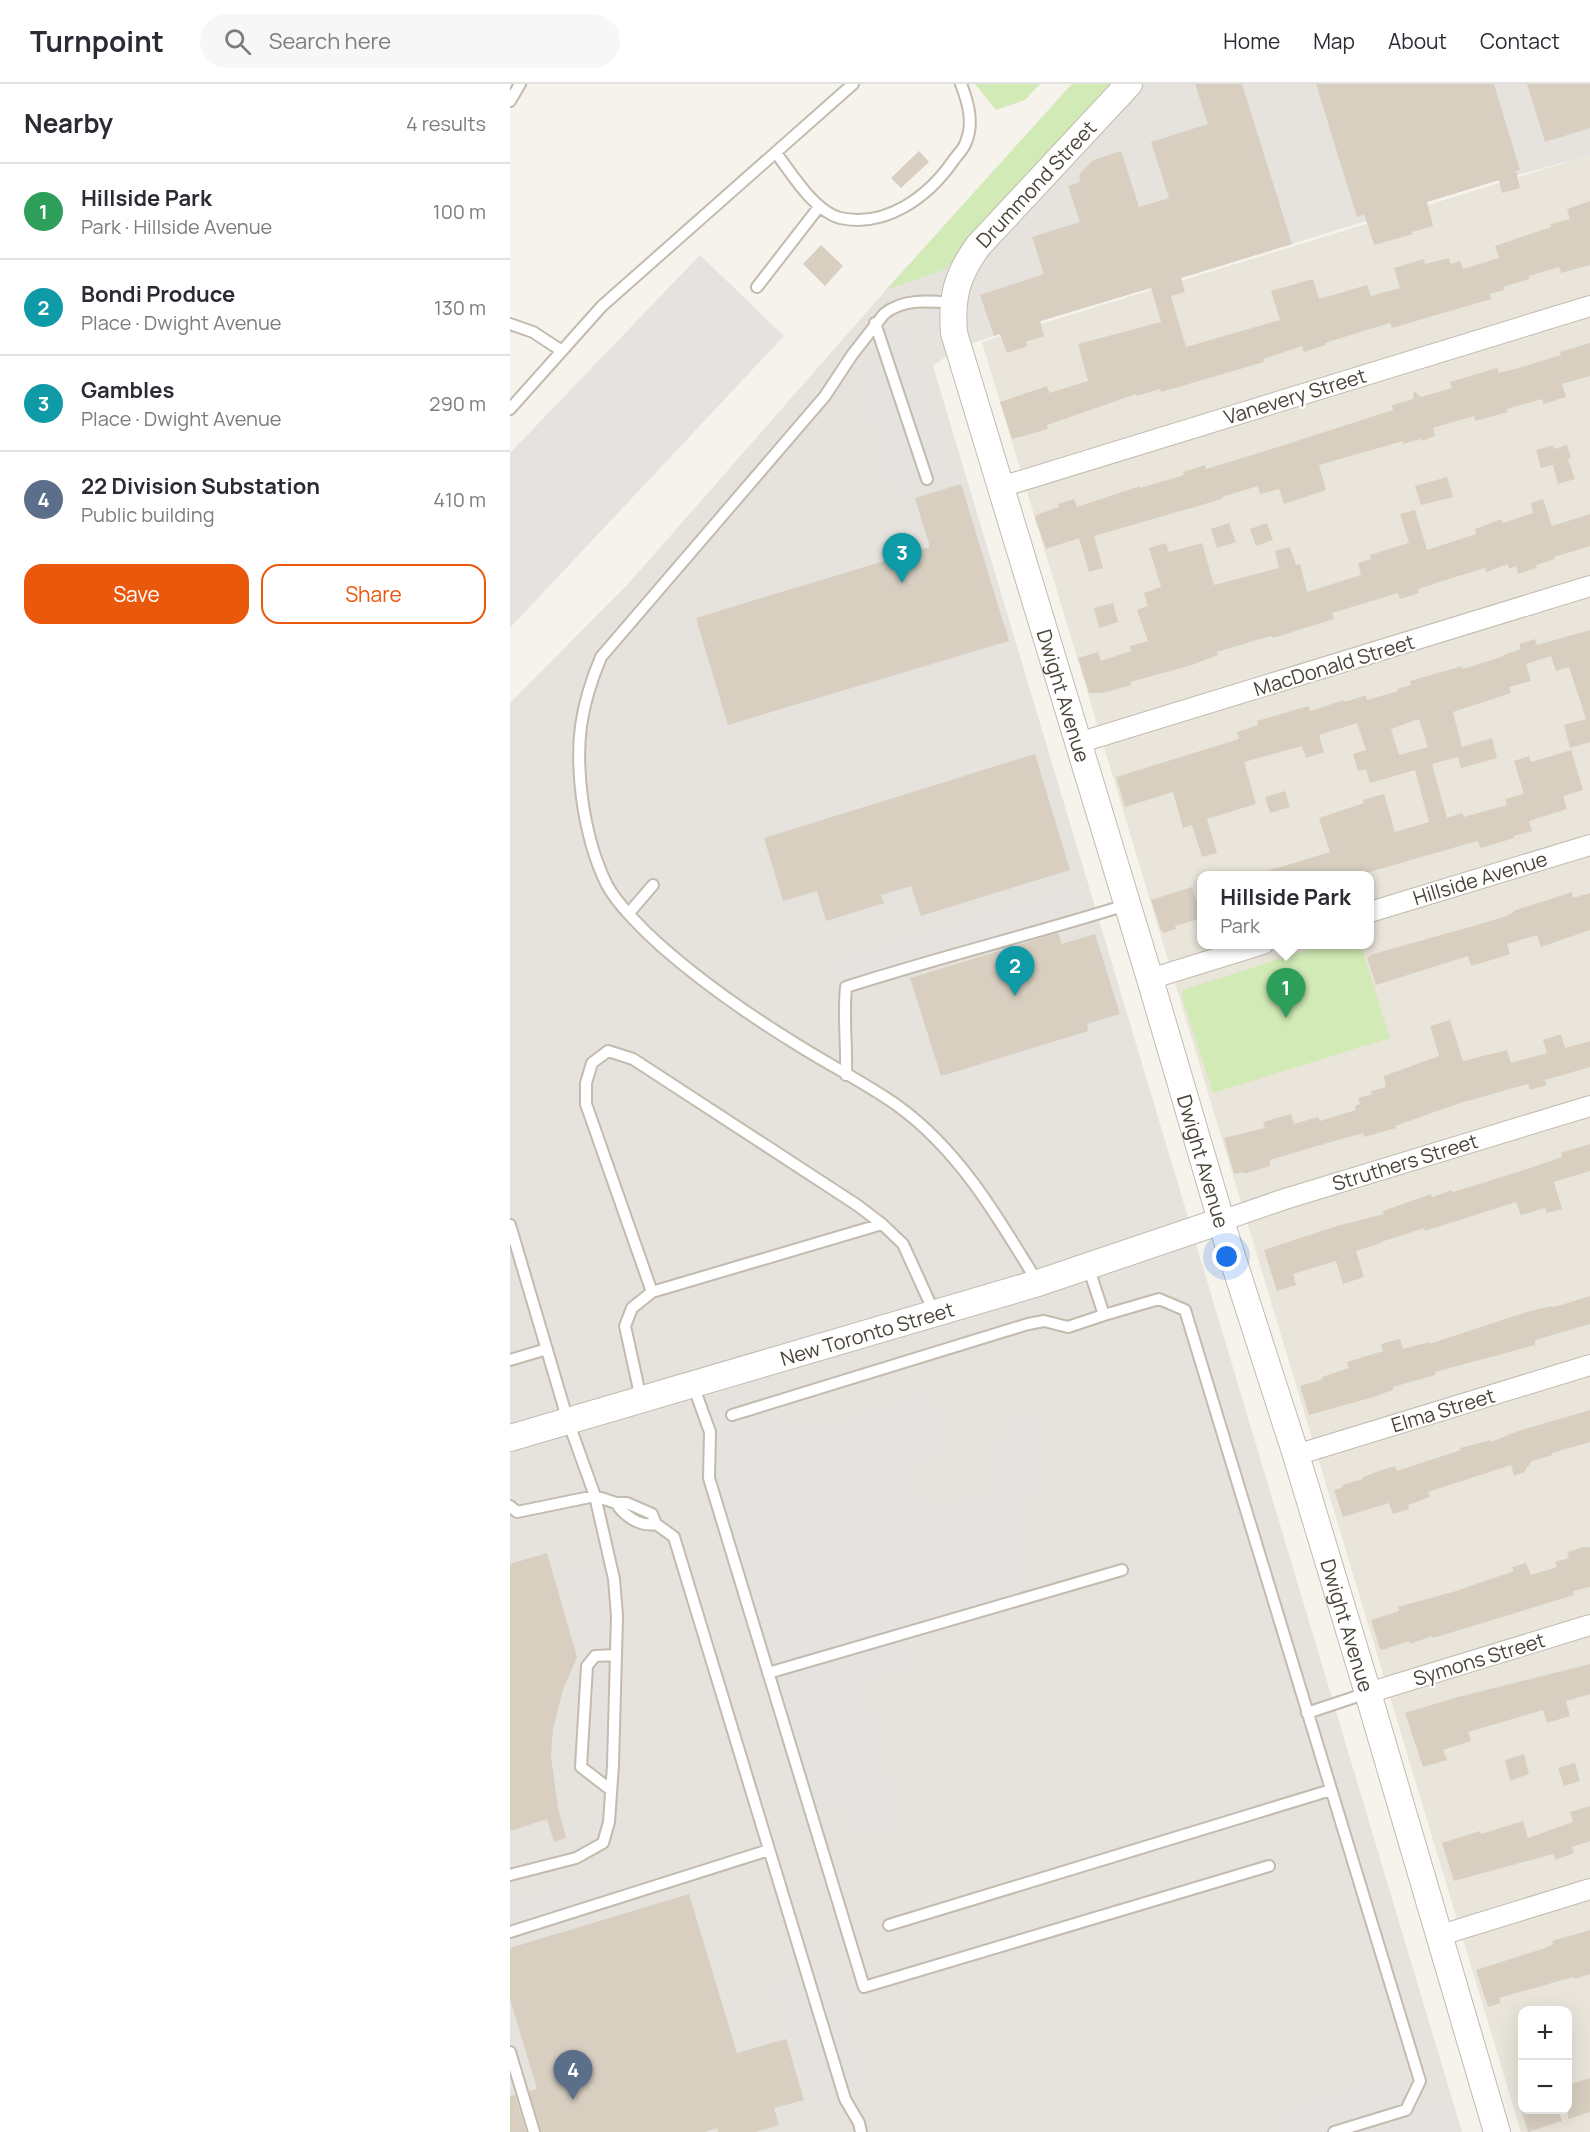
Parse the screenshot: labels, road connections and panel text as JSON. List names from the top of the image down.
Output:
{
  "streets": {
    "street": [
      "Drummond Street",
      "Vanevery Street",
      "MacDonald Street",
      "Dwight Avenue",
      "Hillside Avenue",
      "Struthers Street",
      "New Toronto Street",
      "Elma Street",
      "Symons Street"
    ]
  },
  "crossings": [
    ["Drummond Street", "Dwight Avenue"],
    ["Vanevery Street", "Dwight Avenue"],
    ["MacDonald Street", "Dwight Avenue"],
    ["Dwight Avenue", "Struthers Street"],
    ["Dwight Avenue", "New Toronto Street"],
    ["Dwight Avenue", "Elma Street"],
    ["Dwight Avenue", "Symons Street"],
    ["Struthers Street", "New Toronto Street"]
  ],
  "page": {
    "header": "Turnpoint",
    "search": "Search here",
    "nav": [
      "Home",
      "Map",
      "About",
      "Contact"
    ],
    "heading": ["Nearby", "4 results"],
    "list": [
      {
        "mark": "1",
        "name": "Hillside Park",
        "note": "Park · Hillside Avenue",
        "value": "100 m"
      },
      {
        "mark": "2",
        "name": "Bondi Produce",
        "note": "Place · Dwight Avenue",
        "value": "130 m"
      },
      {
        "mark": "3",
        "name": "Gambles",
        "note": "Place · Dwight Avenue",
        "value": "290 m"
      },
      {
        "mark": "4",
        "name": "22 Division Substation",
        "note": "Public building",
        "value": "410 m"
      }
    ],
    "pins": [
      "3",
      "2",
      "1",
      "4"
    ],
    "buttons": ["Save", "Share"],
    "popup": ["Hillside Park", "Park"],
    "map_buttons": ["+", "−"]
  }
}
